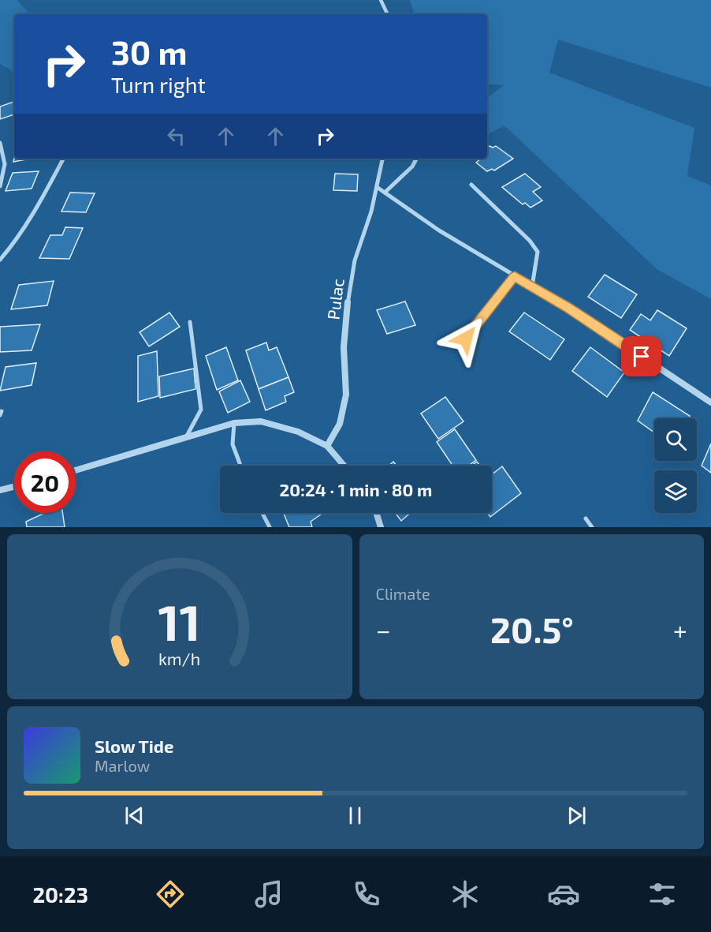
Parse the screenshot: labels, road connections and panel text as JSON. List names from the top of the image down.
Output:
{
  "streets": {
    "street": ["Pulac"]
  },
  "page": {
    "turn": ["30 m", "Turn right"],
    "limit": "20",
    "trip": "20:24 · 1 min · 80 m",
    "tile": "Climate",
    "heat": ["−", "20.5°", "+"],
    "song": ["Slow Tide", "Marlow"],
    "tabs": "20:23",
    "gauge": ["11", "km/h"]
  }
}
